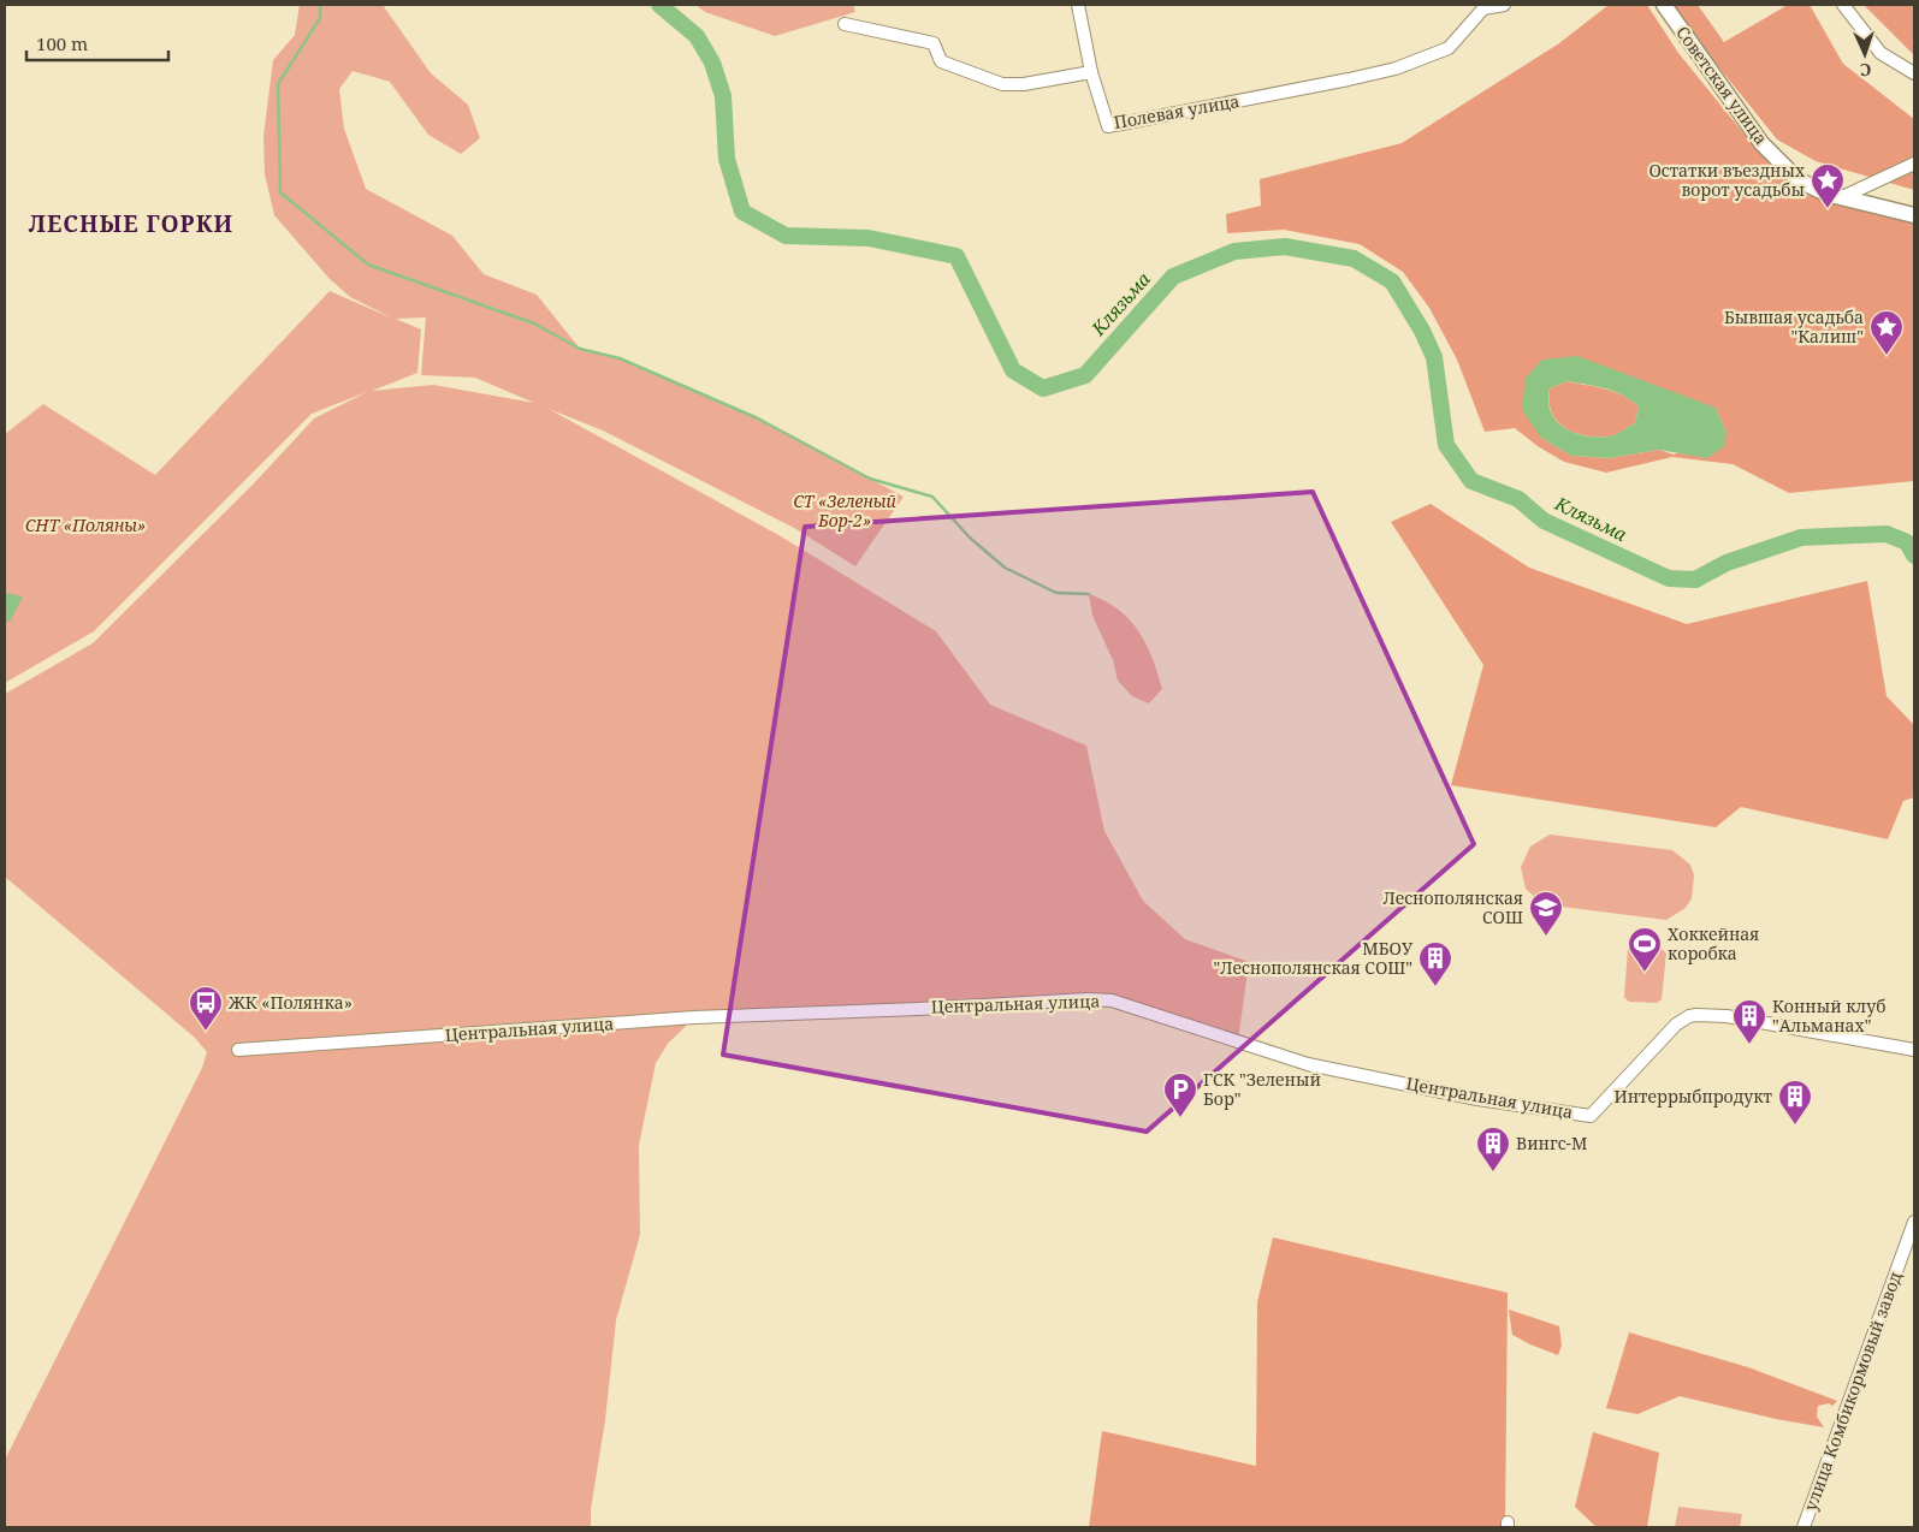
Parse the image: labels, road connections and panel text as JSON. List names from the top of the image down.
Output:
{
  "streets": {
    "main road": ["Советская улица"],
    "street": ["Полевая улица", "Центральная улица", "улица Комбикормовый завод"]
  },
  "districts": ["ЛЕСНЫЕ ГОРКИ"],
  "water": ["Клязьма"],
  "parks": ["СТ «Зеленый Бор-2»", "СНТ «Поляны»"],
  "places": {
    "place": ["Остатки въездных ворот усадьбы", "Бывшая усадьба \"Калиш\""],
    "school or university": ["Леснополянская СОШ"],
    "sports": ["Хоккейная коробка"],
    "building": [
      "МБОУ \"Леснополянская СОШ\"",
      "Конный клуб \"Альманах\"",
      "Интеррыбпродукт",
      "Вингс-М"
    ],
    "bus stop": ["ЖК «Полянка»"],
    "parking": ["ГСК \"Зеленый Бор\""]
  },
  "scale_bar": "100 m",
  "north": "bottom"
}
